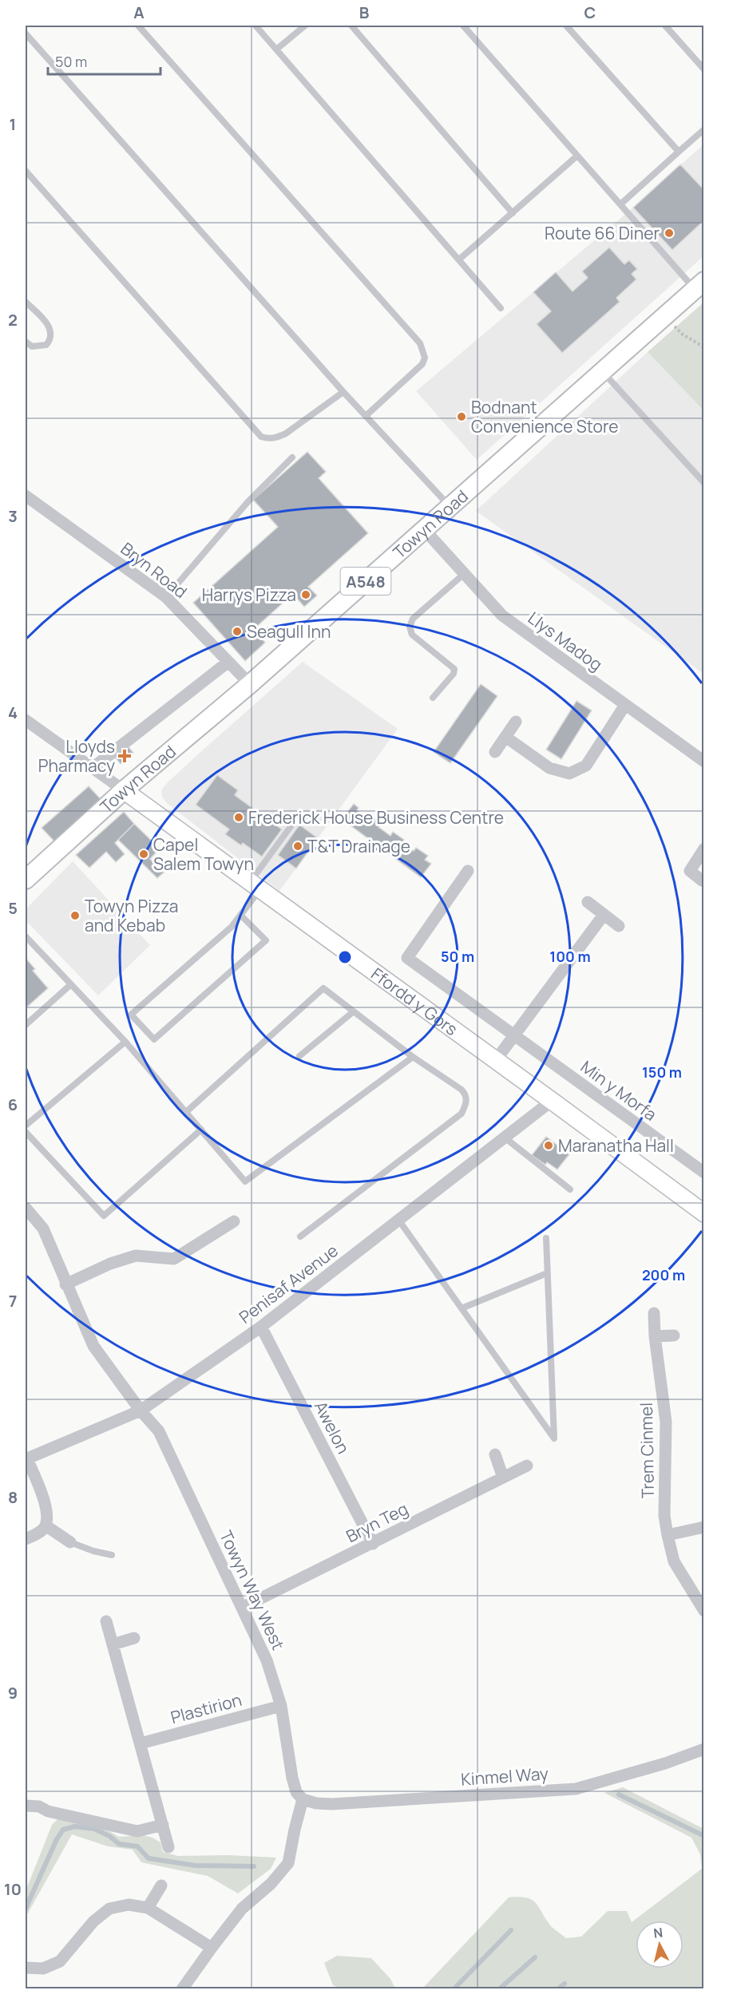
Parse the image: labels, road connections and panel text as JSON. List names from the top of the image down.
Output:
{
  "streets": {
    "main road": ["Towyn Road", "A548"],
    "street": [
      "Bryn Road",
      "Llys Madog",
      "Ffordd y Gors",
      "Min y Morfa",
      "Penisaf Avenue",
      "Awelon",
      "Trem Cinmel",
      "Bryn Teg",
      "Towyn Way West",
      "Plastirion",
      "Kinmel Way"
    ]
  },
  "crossings": [
    ["Towyn Road", "Bryn Road"],
    ["Towyn Road", "Llys Madog"],
    ["Towyn Road", "Ffordd y Gors"],
    ["Ffordd y Gors", "Penisaf Avenue"],
    ["Penisaf Avenue", "Awelon"],
    ["Penisaf Avenue", "Towyn Way West"],
    ["Awelon", "Bryn Teg"],
    ["Bryn Teg", "Towyn Way West"],
    ["Towyn Way West", "Plastirion"],
    ["Towyn Way West", "Kinmel Way"]
  ],
  "places": {
    "other": [
      "Route 66 Diner",
      "Bodnant Convenience Store",
      "Harrys Pizza",
      "Seagull Inn",
      "Frederick House Business Centre",
      "T&T Drainage",
      "Capel Salem Towyn",
      "Towyn Pizza and Kebab",
      "Maranatha Hall"
    ],
    "health": ["Lloyds Pharmacy"]
  },
  "scale_bar": "50 m",
  "north": "top",
  "grid": {
    "columns": ["A", "B", "C"],
    "rows": [
      "1",
      "2",
      "3",
      "4",
      "5",
      "6",
      "7",
      "8",
      "9",
      "10"
    ]
  },
  "rings": [
    "50 m",
    "100 m",
    "150 m",
    "200 m"
  ]
}
